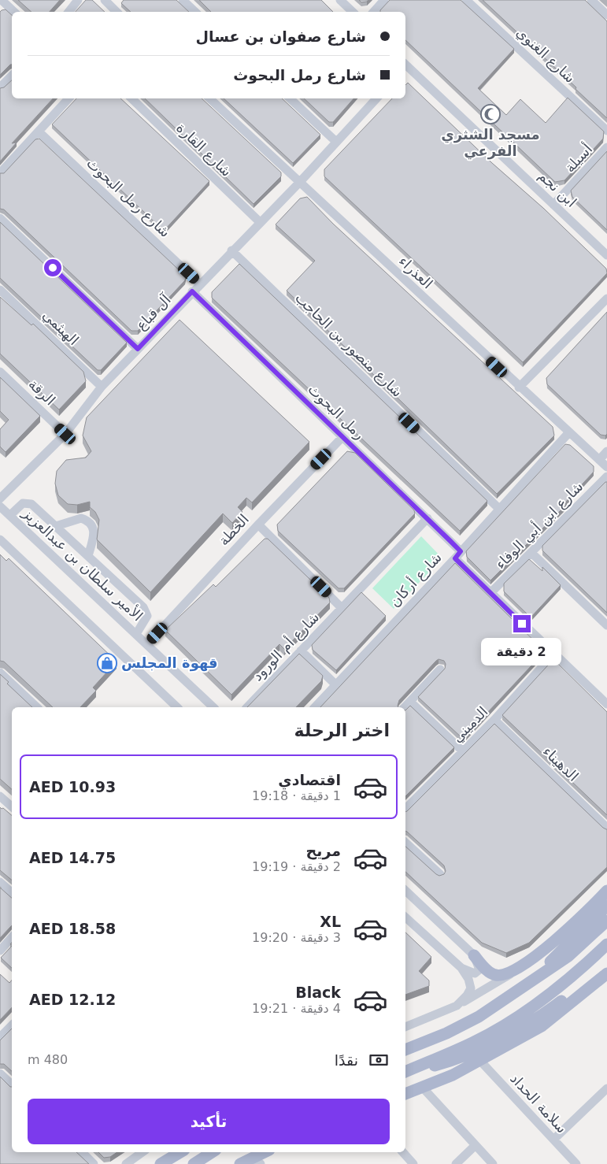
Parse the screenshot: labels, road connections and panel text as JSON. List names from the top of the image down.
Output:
{
  "streets": {
    "street": [
      "شارع الغنوي",
      "شارع القارة",
      "أسيلة",
      "ابن نجم",
      "شارع رمل البحوث",
      "العذراء",
      "آل قباع",
      "الهيثمي",
      "شارع منصور بن الحاجب",
      "الرقة",
      "رمل البحوث",
      "شارع ابن أبي الوفاء",
      "الخطة",
      "الأمير سلطان بن عبدالعزيز",
      "شارع أركان",
      "شارع أم الورود",
      "الدميني",
      "الدهيناء",
      "سلامة الحداد"
    ]
  },
  "crossings": [
    ["شارع القارة", "آل قباع"],
    ["أسيلة", "ابن نجم"],
    ["شارع رمل البحوث", "آل قباع"],
    ["العذراء", "آل قباع"],
    ["العذراء", "شارع أركان"],
    ["آل قباع", "الهيثمي"],
    ["آل قباع", "شارع منصور بن الحاجب"],
    ["آل قباع", "الرقة"],
    ["آل قباع", "رمل البحوث"],
    ["شارع منصور بن الحاجب", "شارع أركان"],
    ["رمل البحوث", "الخطة"],
    ["رمل البحوث", "شارع أركان"],
    ["رمل البحوث", "شارع أم الورود"],
    ["الخطة", "الأمير سلطان بن عبدالعزيز"],
    ["الدميني", "الدهيناء"]
  ],
  "places": {
    "mosque": ["مسجد الشثري الفرعي"],
    "shop": ["قهوة المجلس"]
  },
  "page": {
    "banner": ["شارع صفوان بن عسال", "شارع رمل البحوث"],
    "bubble": "2 دقيقة",
    "heading": "اختر الرحلة",
    "list": [
      {
        "name": "اقتصادي",
        "note": "1 دقيقة · 19:18",
        "value": "AED 10.93"
      },
      {
        "name": "مريح",
        "note": "2 دقيقة · 19:19",
        "value": "AED 14.75"
      },
      {
        "name": "XL",
        "note": "3 دقيقة · 19:20",
        "value": "AED 18.58"
      },
      {
        "name": "Black",
        "note": "4 دقيقة · 19:21",
        "value": "AED 12.12"
      }
    ],
    "pay": ["نقدًا", "480 m"],
    "buttons": "تأكيد"
  }
}
